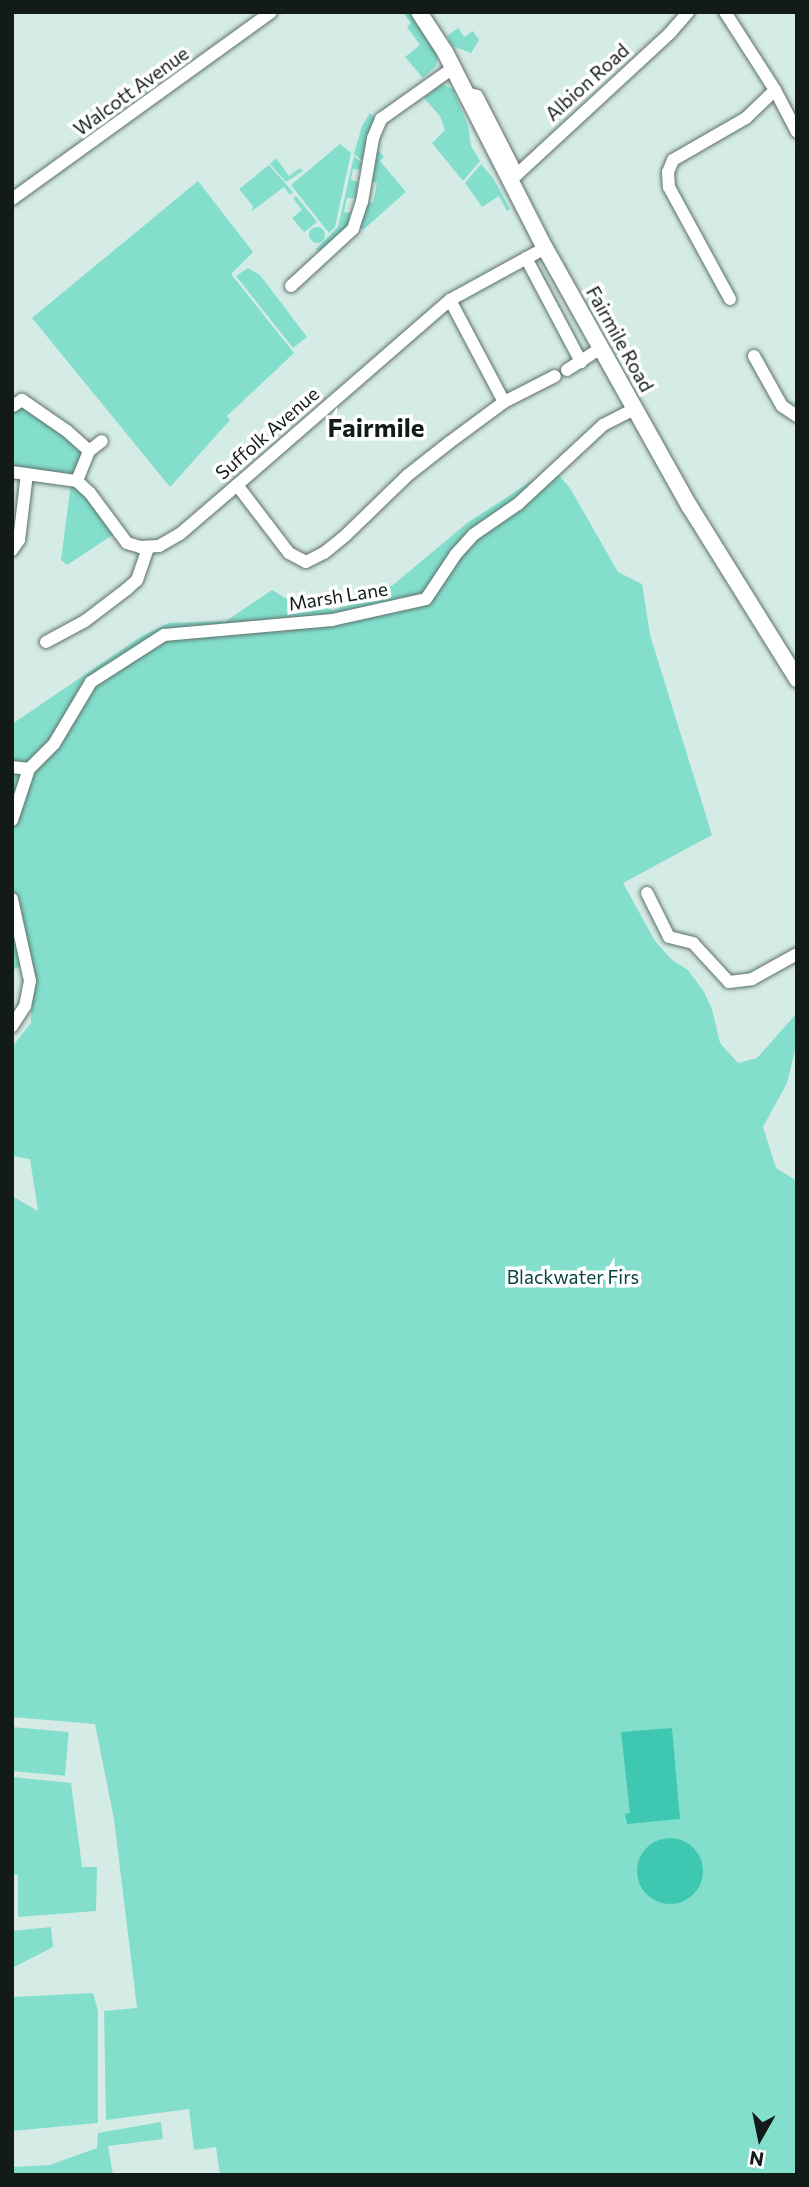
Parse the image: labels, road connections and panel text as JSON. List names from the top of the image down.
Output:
{
  "streets": {
    "main road": ["Fairmile Road"],
    "street": [
      "Albion Road",
      "Walcott Avenue",
      "Suffolk Avenue",
      "Marsh Lane"
    ]
  },
  "crossings": [
    ["Albion Road", "Fairmile Road"],
    ["Fairmile Road", "Suffolk Avenue"],
    ["Fairmile Road", "Marsh Lane"]
  ],
  "districts": ["Fairmile"],
  "parks": ["Blackwater Firs"],
  "north": "bottom"
}
